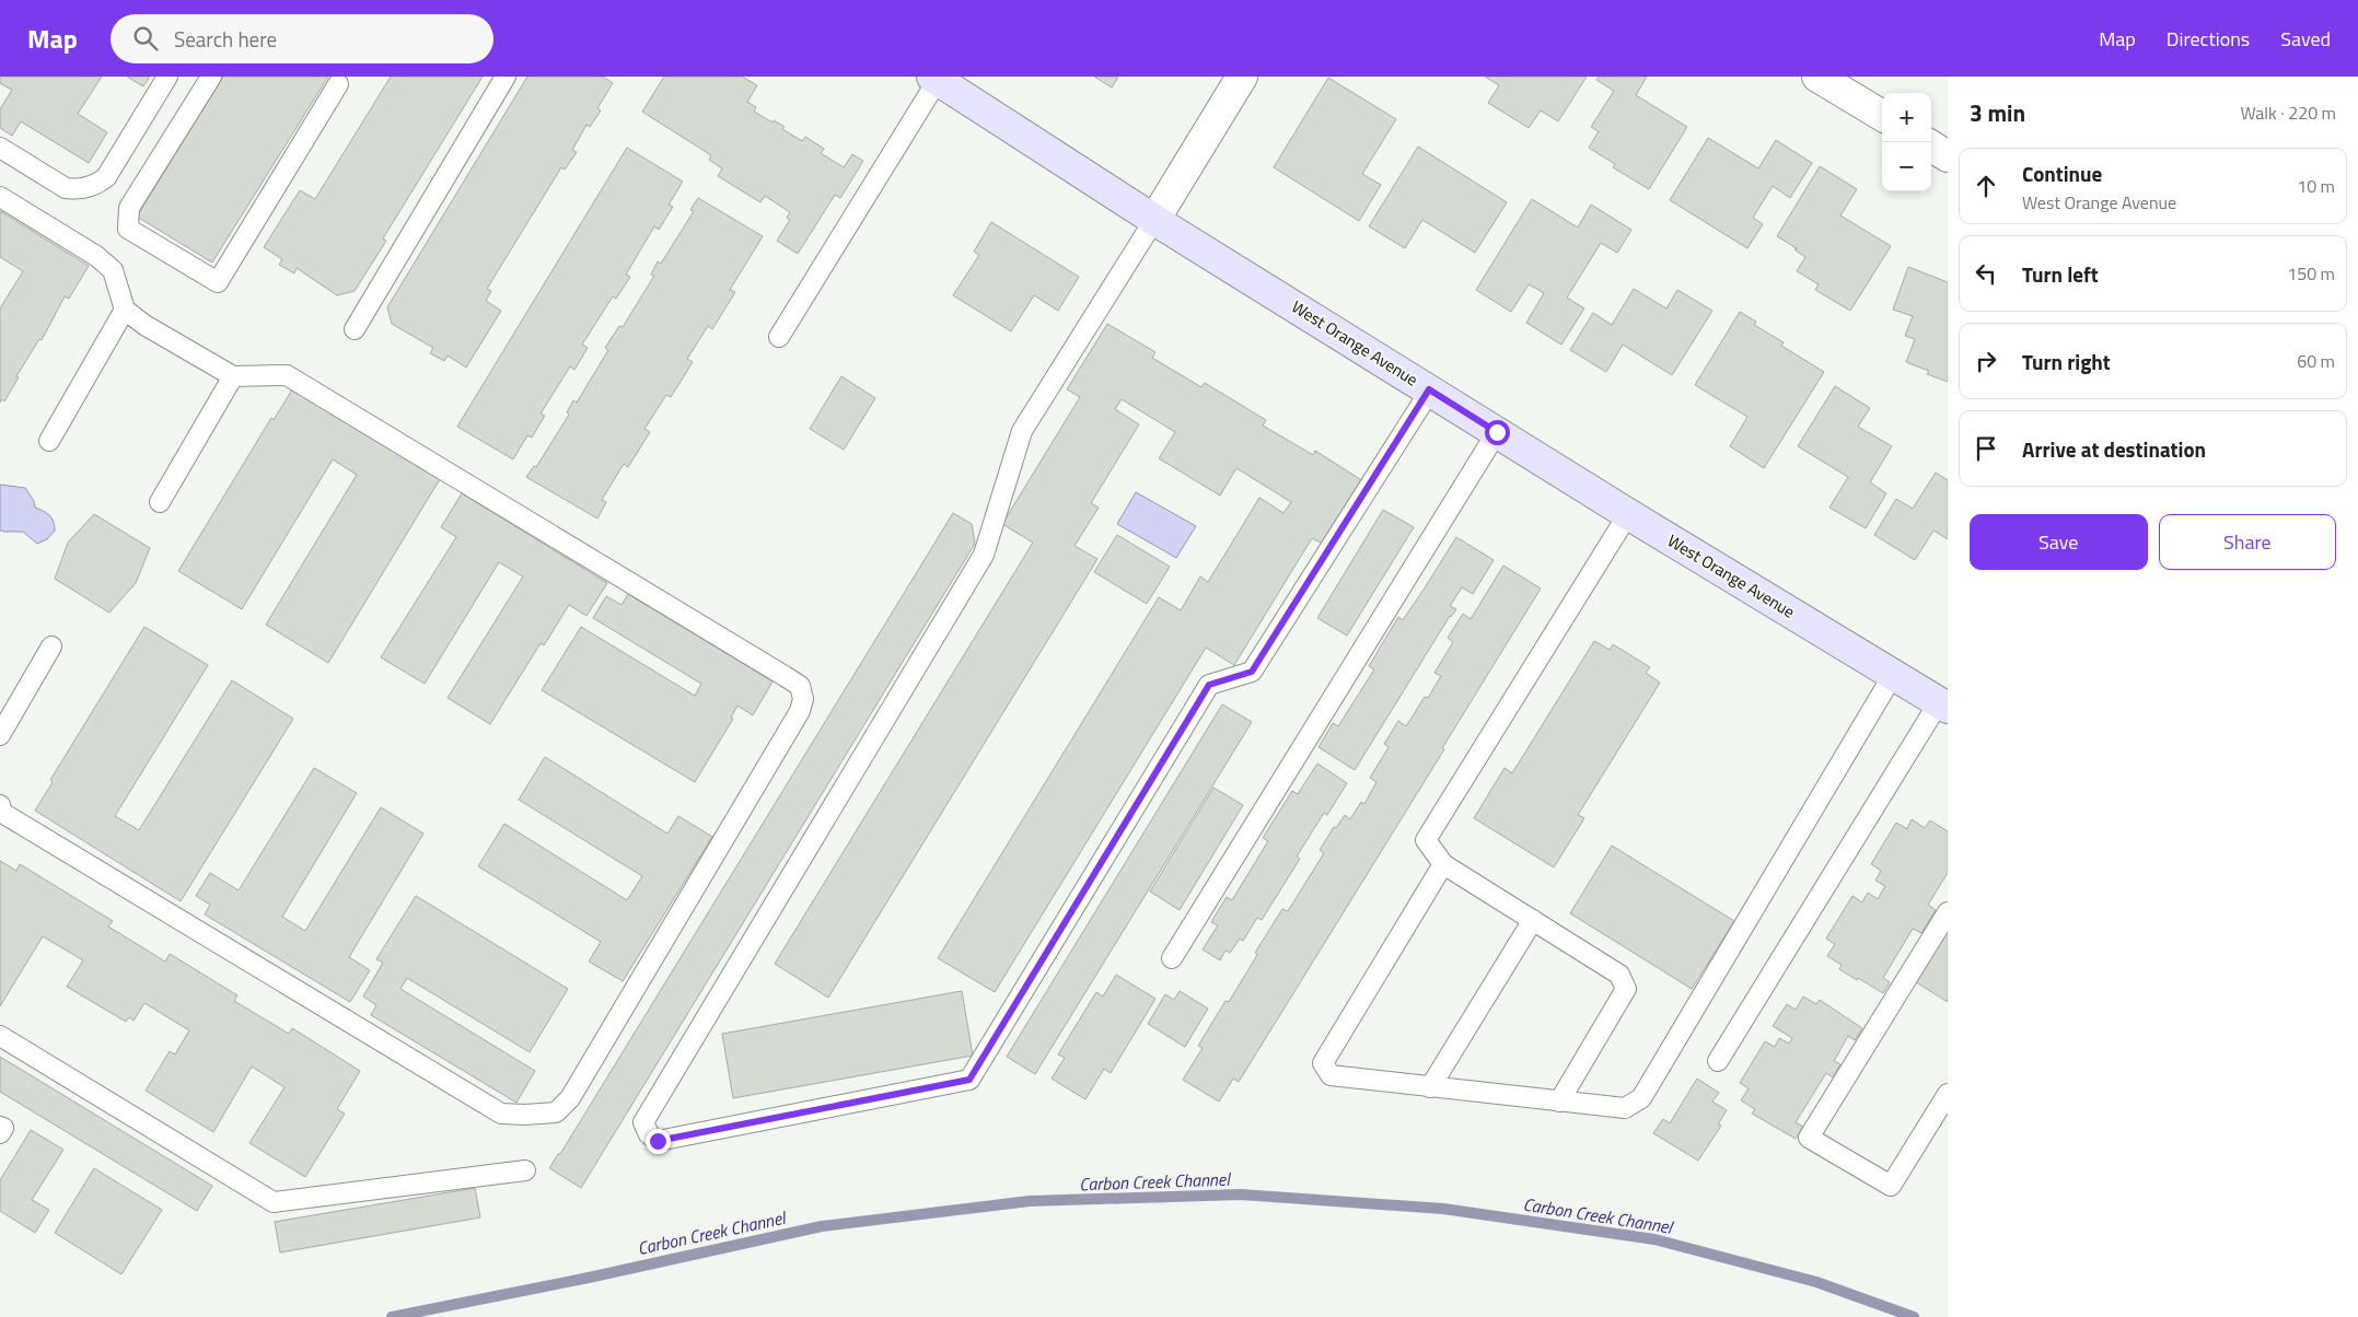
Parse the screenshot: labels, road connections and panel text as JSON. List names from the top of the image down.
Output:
{
  "streets": {
    "main road": ["West Orange Avenue"]
  },
  "water": ["Carbon Creek Channel"],
  "page": {
    "header": "Map",
    "search": "Search here",
    "nav": ["Map", "Directions", "Saved"],
    "heading": ["3 min", "Walk · 220 m"],
    "map_buttons": ["+", "−"],
    "list": [
      ["Continue", "West Orange Avenue", "10 m"],
      ["Turn left", "150 m"],
      ["Turn right", "60 m"],
      "Arrive at destination"
    ],
    "buttons": ["Save", "Share"]
  }
}
